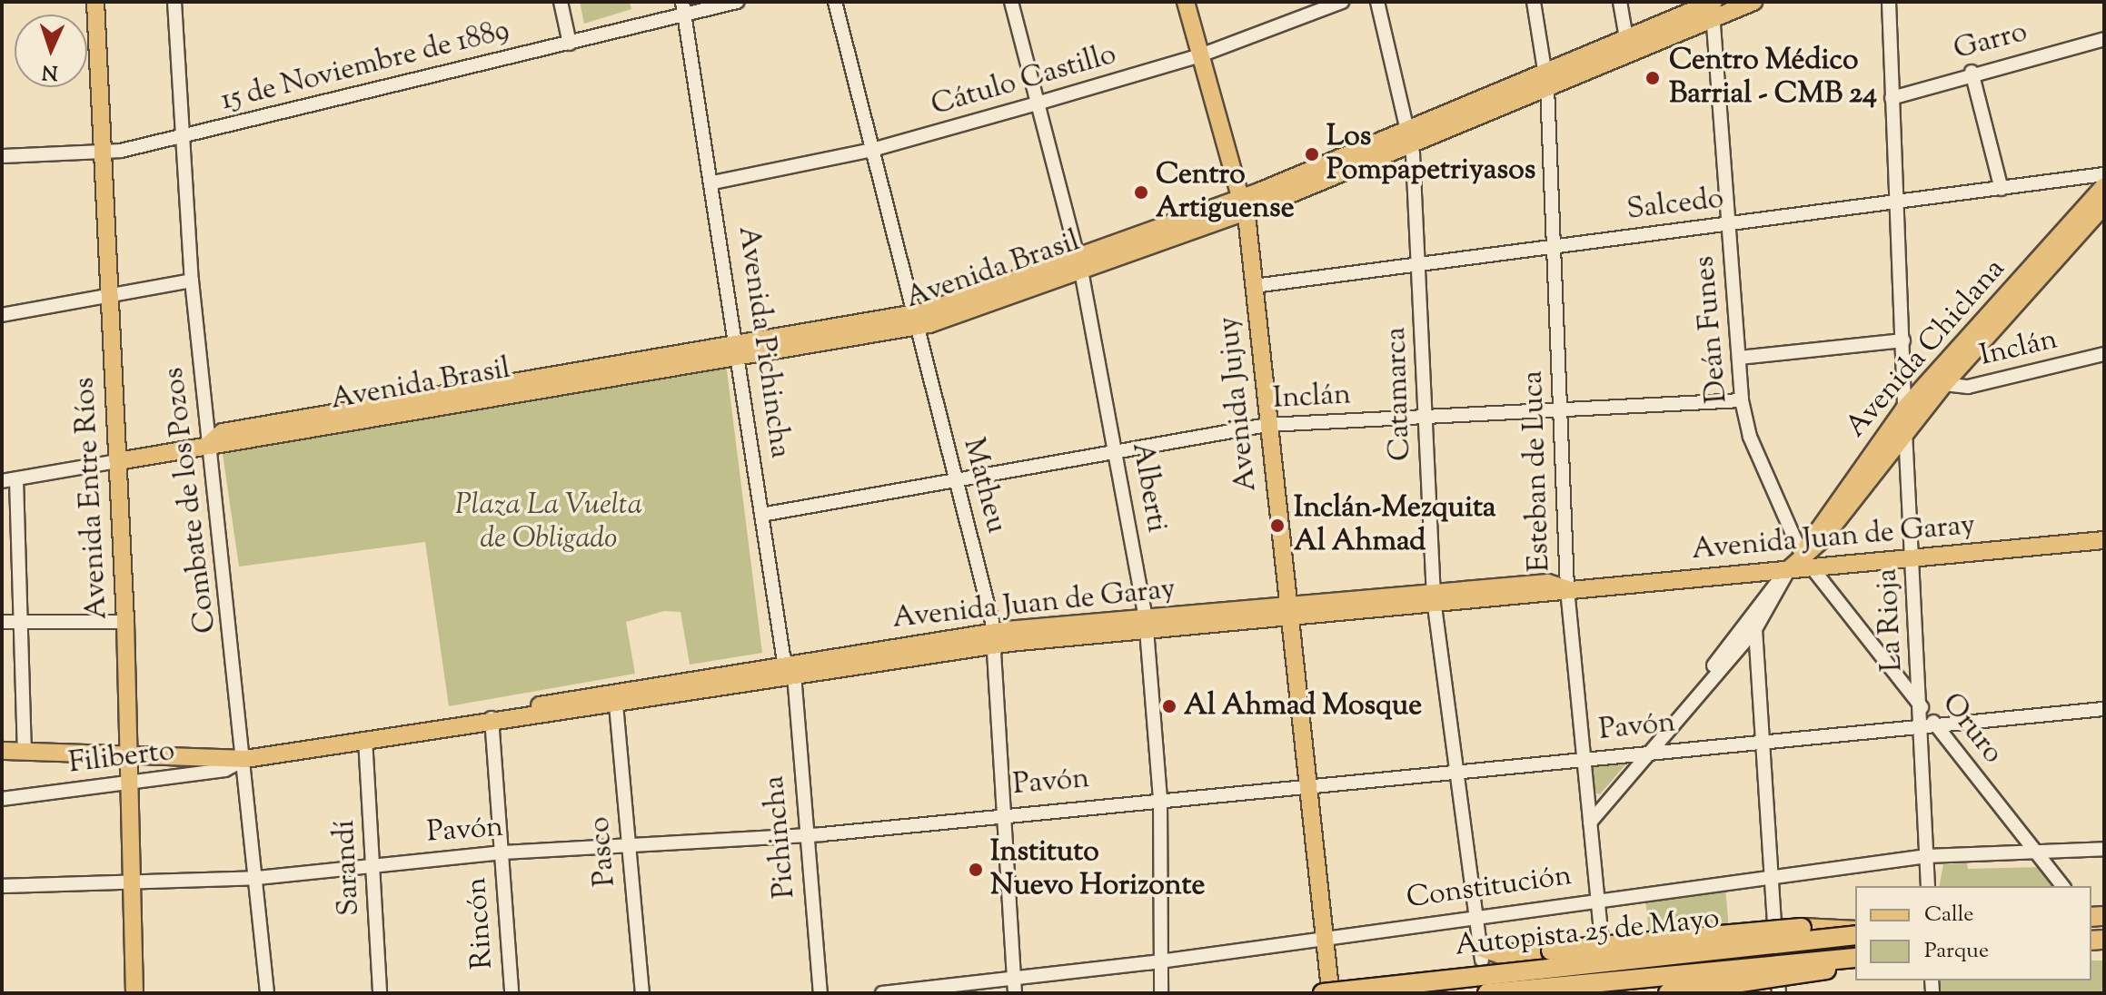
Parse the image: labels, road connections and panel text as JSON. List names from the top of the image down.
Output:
{
  "streets": {
    "highway": ["Autopista 25 de Mayo"],
    "main road": [
      "Avenida Brasil",
      "Avenida Chiclana",
      "Avenida Jujuy",
      "Avenida Entre Ríos",
      "Avenida Juan de Garay"
    ],
    "street": [
      "Garro",
      "15 de Noviembre de 1889",
      "Cátulo Castillo",
      "Salcedo",
      "Deán Funes",
      "Avenida Pichincha",
      "Inclán",
      "Catamarca",
      "Esteban de Luca",
      "Matheu",
      "Alberti",
      "Combate de los Pozos",
      "La Rioja",
      "Pavón",
      "Oruro",
      "Filiberto",
      "Pichincha",
      "Pasco",
      "Sarandí",
      "Constitución",
      "Rincón"
    ]
  },
  "crossings": [
    ["Garro", "La Rioja"],
    ["15 de Noviembre de 1889", "Avenida Pichincha"],
    ["15 de Noviembre de 1889", "Avenida Entre Ríos"],
    ["15 de Noviembre de 1889", "Combate de los Pozos"],
    ["Cátulo Castillo", "Avenida Pichincha"],
    ["Cátulo Castillo", "Avenida Jujuy"],
    ["Cátulo Castillo", "Matheu"],
    ["Cátulo Castillo", "Alberti"],
    ["Salcedo", "Deán Funes"],
    ["Salcedo", "Catamarca"],
    ["Salcedo", "Avenida Jujuy"],
    ["Salcedo", "Esteban de Luca"],
    ["Salcedo", "La Rioja"],
    ["Avenida Brasil", "Deán Funes"],
    ["Avenida Brasil", "Avenida Pichincha"],
    ["Avenida Brasil", "Catamarca"],
    ["Avenida Brasil", "Avenida Jujuy"],
    ["Avenida Brasil", "Esteban de Luca"],
    ["Avenida Brasil", "Matheu"],
    ["Avenida Brasil", "Alberti"],
    ["Avenida Brasil", "Avenida Entre Ríos"],
    ["Avenida Brasil", "Combate de los Pozos"],
    ["Deán Funes", "Avenida Chiclana"],
    ["Deán Funes", "Inclán"],
    ["Deán Funes", "Avenida Juan de Garay"],
    ["Deán Funes", "Oruro"],
    ["Avenida Pichincha", "Inclán"],
    ["Avenida Pichincha", "Avenida Juan de Garay"],
    ["Avenida Pichincha", "Pichincha"],
    ["Avenida Chiclana", "Inclán"],
    ["Avenida Chiclana", "Esteban de Luca"],
    ["Avenida Chiclana", "Avenida Juan de Garay"],
    ["Avenida Chiclana", "La Rioja"],
    ["Avenida Chiclana", "Pavón"],
    ["Avenida Chiclana", "Oruro"],
    ["Inclán", "Catamarca"],
    ["Inclán", "Avenida Jujuy"],
    ["Inclán", "Esteban de Luca"],
    ["Inclán", "Matheu"],
    ["Inclán", "Alberti"],
    ["Catamarca", "Avenida Juan de Garay"],
    ["Catamarca", "Pavón"],
    ["Catamarca", "Constitución"],
    ["Avenida Jujuy", "Avenida Juan de Garay"],
    ["Avenida Jujuy", "Pavón"],
    ["Avenida Jujuy", "Constitución"],
    ["Avenida Jujuy", "Autopista 25 de Mayo"],
    ["Esteban de Luca", "Avenida Juan de Garay"],
    ["Esteban de Luca", "Pavón"],
    ["Esteban de Luca", "Constitución"],
    ["Matheu", "Avenida Juan de Garay"],
    ["Matheu", "Pavón"],
    ["Matheu", "Constitución"],
    ["Alberti", "Avenida Juan de Garay"],
    ["Alberti", "Pavón"],
    ["Alberti", "Constitución"],
    ["Avenida Entre Ríos", "Avenida Juan de Garay"],
    ["Avenida Entre Ríos", "Pavón"],
    ["Avenida Entre Ríos", "Filiberto"],
    ["Combate de los Pozos", "Avenida Juan de Garay"],
    ["Combate de los Pozos", "Pavón"],
    ["Combate de los Pozos", "Filiberto"],
    ["Avenida Juan de Garay", "La Rioja"],
    ["Avenida Juan de Garay", "Oruro"],
    ["Avenida Juan de Garay", "Filiberto"],
    ["Avenida Juan de Garay", "Pichincha"],
    ["Avenida Juan de Garay", "Pasco"],
    ["Avenida Juan de Garay", "Sarandí"],
    ["Avenida Juan de Garay", "Rincón"],
    ["La Rioja", "Pavón"],
    ["La Rioja", "Oruro"],
    ["La Rioja", "Constitución"],
    ["Pavón", "Oruro"],
    ["Pavón", "Pichincha"],
    ["Pavón", "Pasco"],
    ["Pavón", "Sarandí"],
    ["Pavón", "Rincón"],
    ["Oruro", "Constitución"]
  ],
  "parks": ["Plaza La Vuelta de Obligado"],
  "places": [
    "Centro Médico Barrial - CMB 24",
    "Los Pompapetriyasos",
    "Centro Artiguense",
    "Inclán-Mezquita Al Ahmad",
    "Al Ahmad Mosque",
    "Instituto Nuevo Horizonte"
  ],
  "legend": ["Calle", "Parque"],
  "north": "bottom"
}
